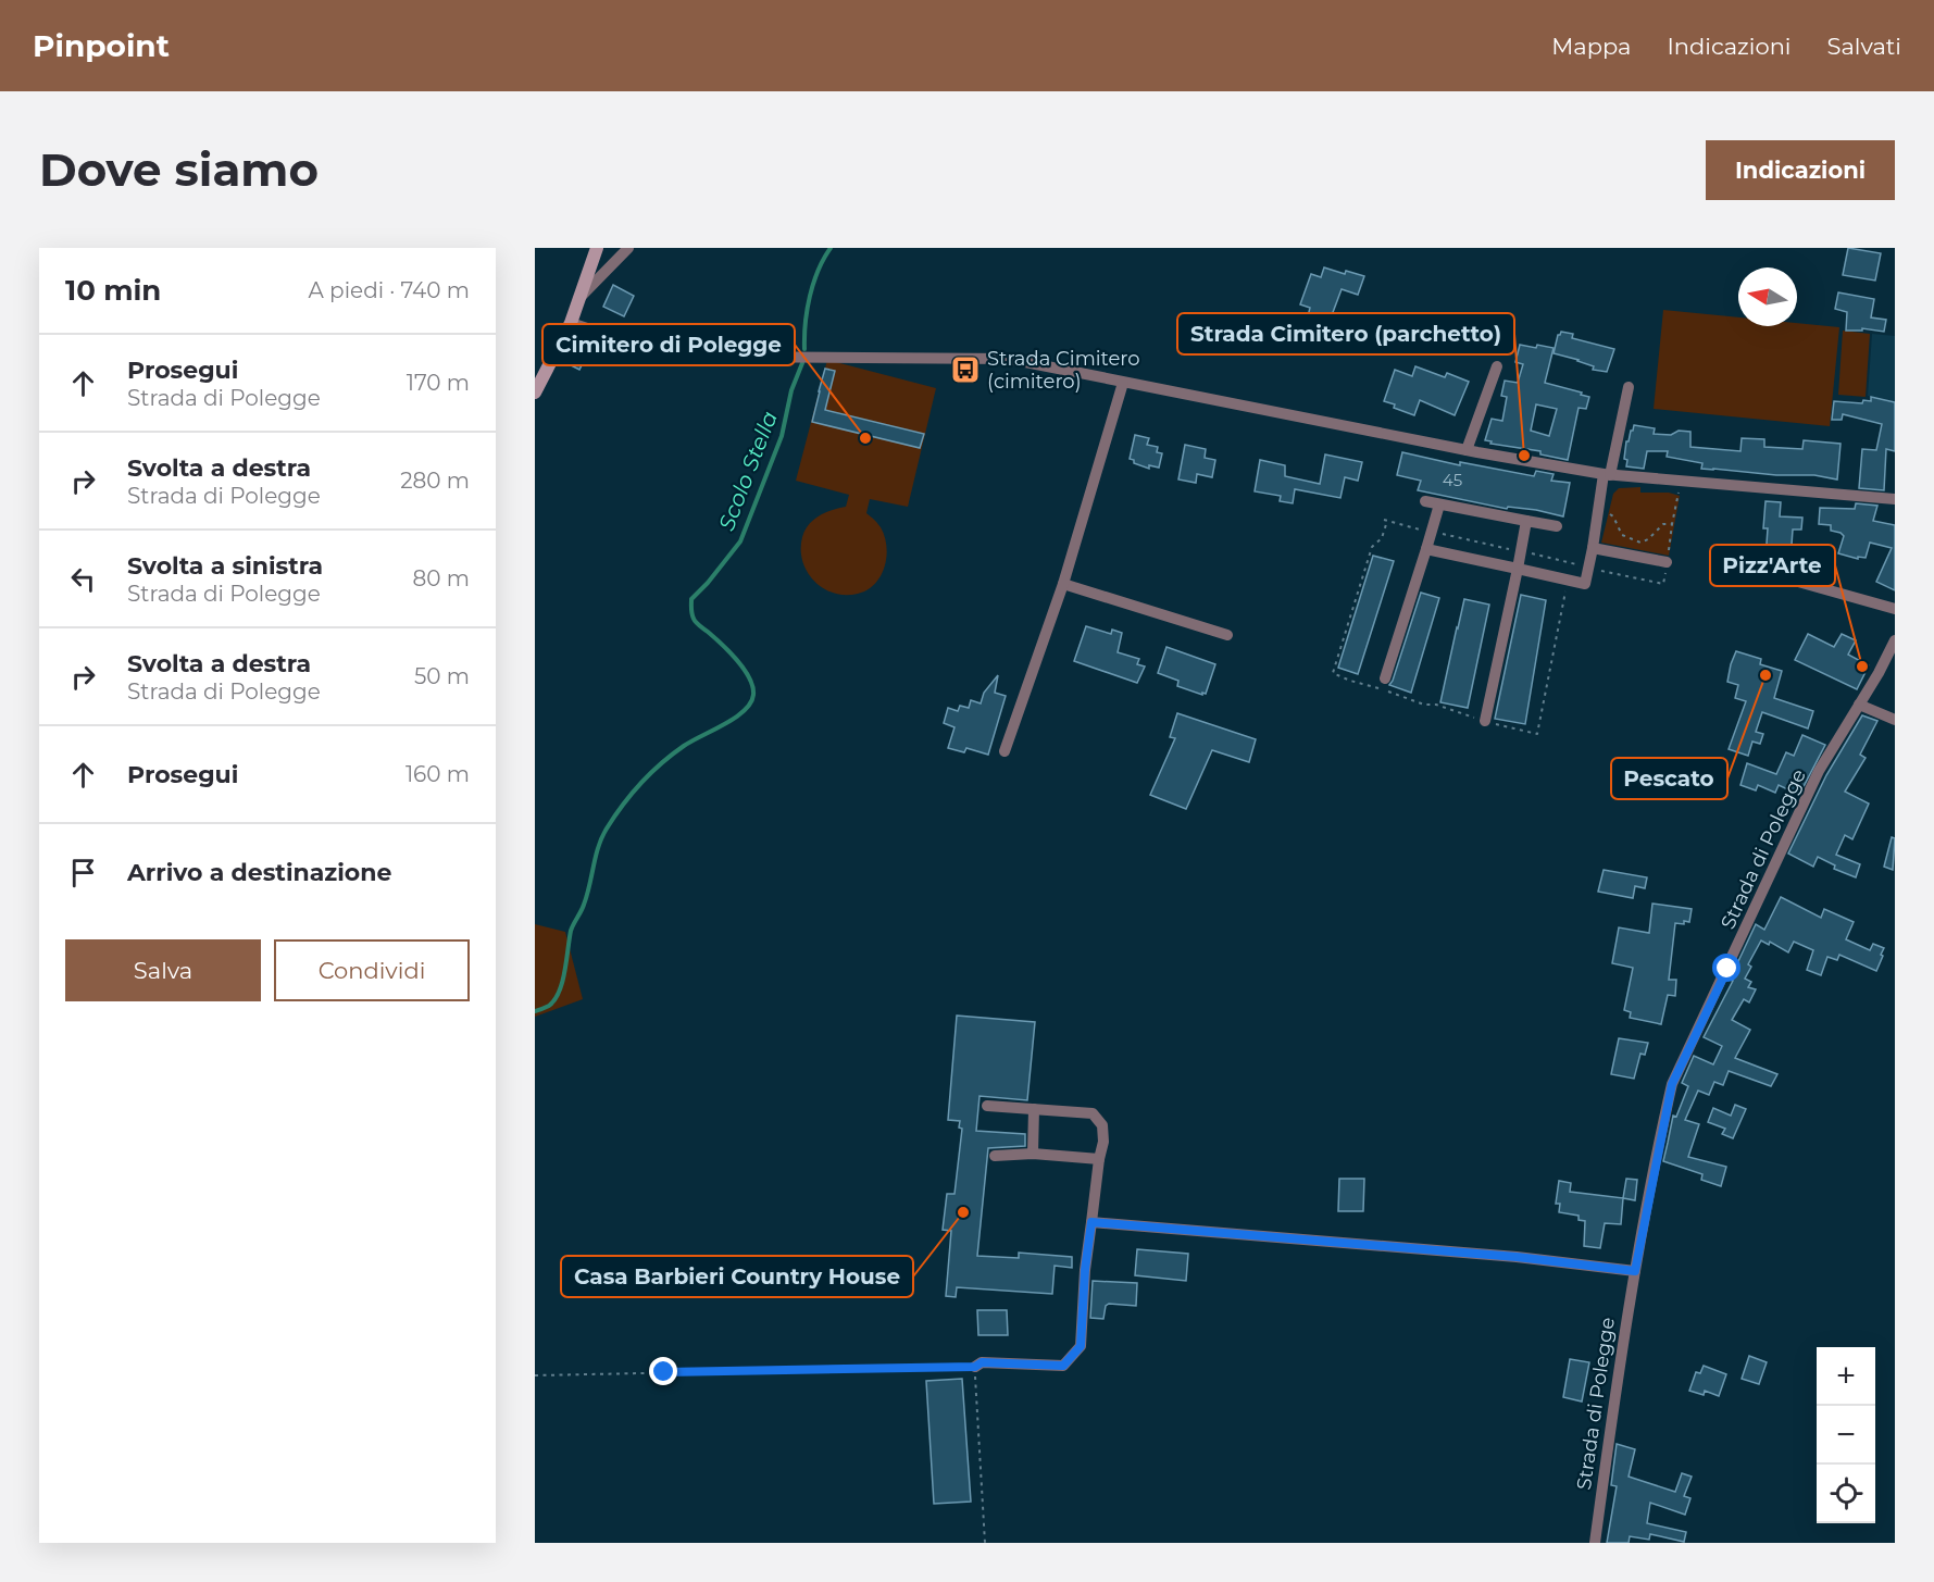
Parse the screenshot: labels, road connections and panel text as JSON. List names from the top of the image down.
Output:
{
  "streets": {
    "street": ["Strada di Polegge"]
  },
  "water": ["Scolo Stella"],
  "places": {
    "bus stop": ["Strada Cimitero (cimitero)"],
    "other": [
      "Cimitero di Polegge",
      "Strada Cimitero (parchetto)",
      "Pizz'Arte",
      "Pescato",
      "Casa Barbieri Country House"
    ]
  },
  "house_numbers": ["45"],
  "north": "left",
  "page": {
    "header": "Pinpoint",
    "nav": ["Mappa", "Indicazioni", "Salvati"],
    "buttons": [
      "Indicazioni",
      ["Salva", "Condividi"]
    ],
    "title": "Dove siamo",
    "heading": ["10 min", "A piedi · 740 m"],
    "list": [
      ["Prosegui", "Strada di Polegge", "170 m"],
      ["Svolta a destra", "Strada di Polegge", "280 m"],
      ["Svolta a sinistra", "Strada di Polegge", "80 m"],
      ["Svolta a destra", "Strada di Polegge", "50 m"],
      ["Prosegui", "160 m"],
      "Arrivo a destinazione"
    ],
    "map_buttons": ["+", "−"]
  }
}
